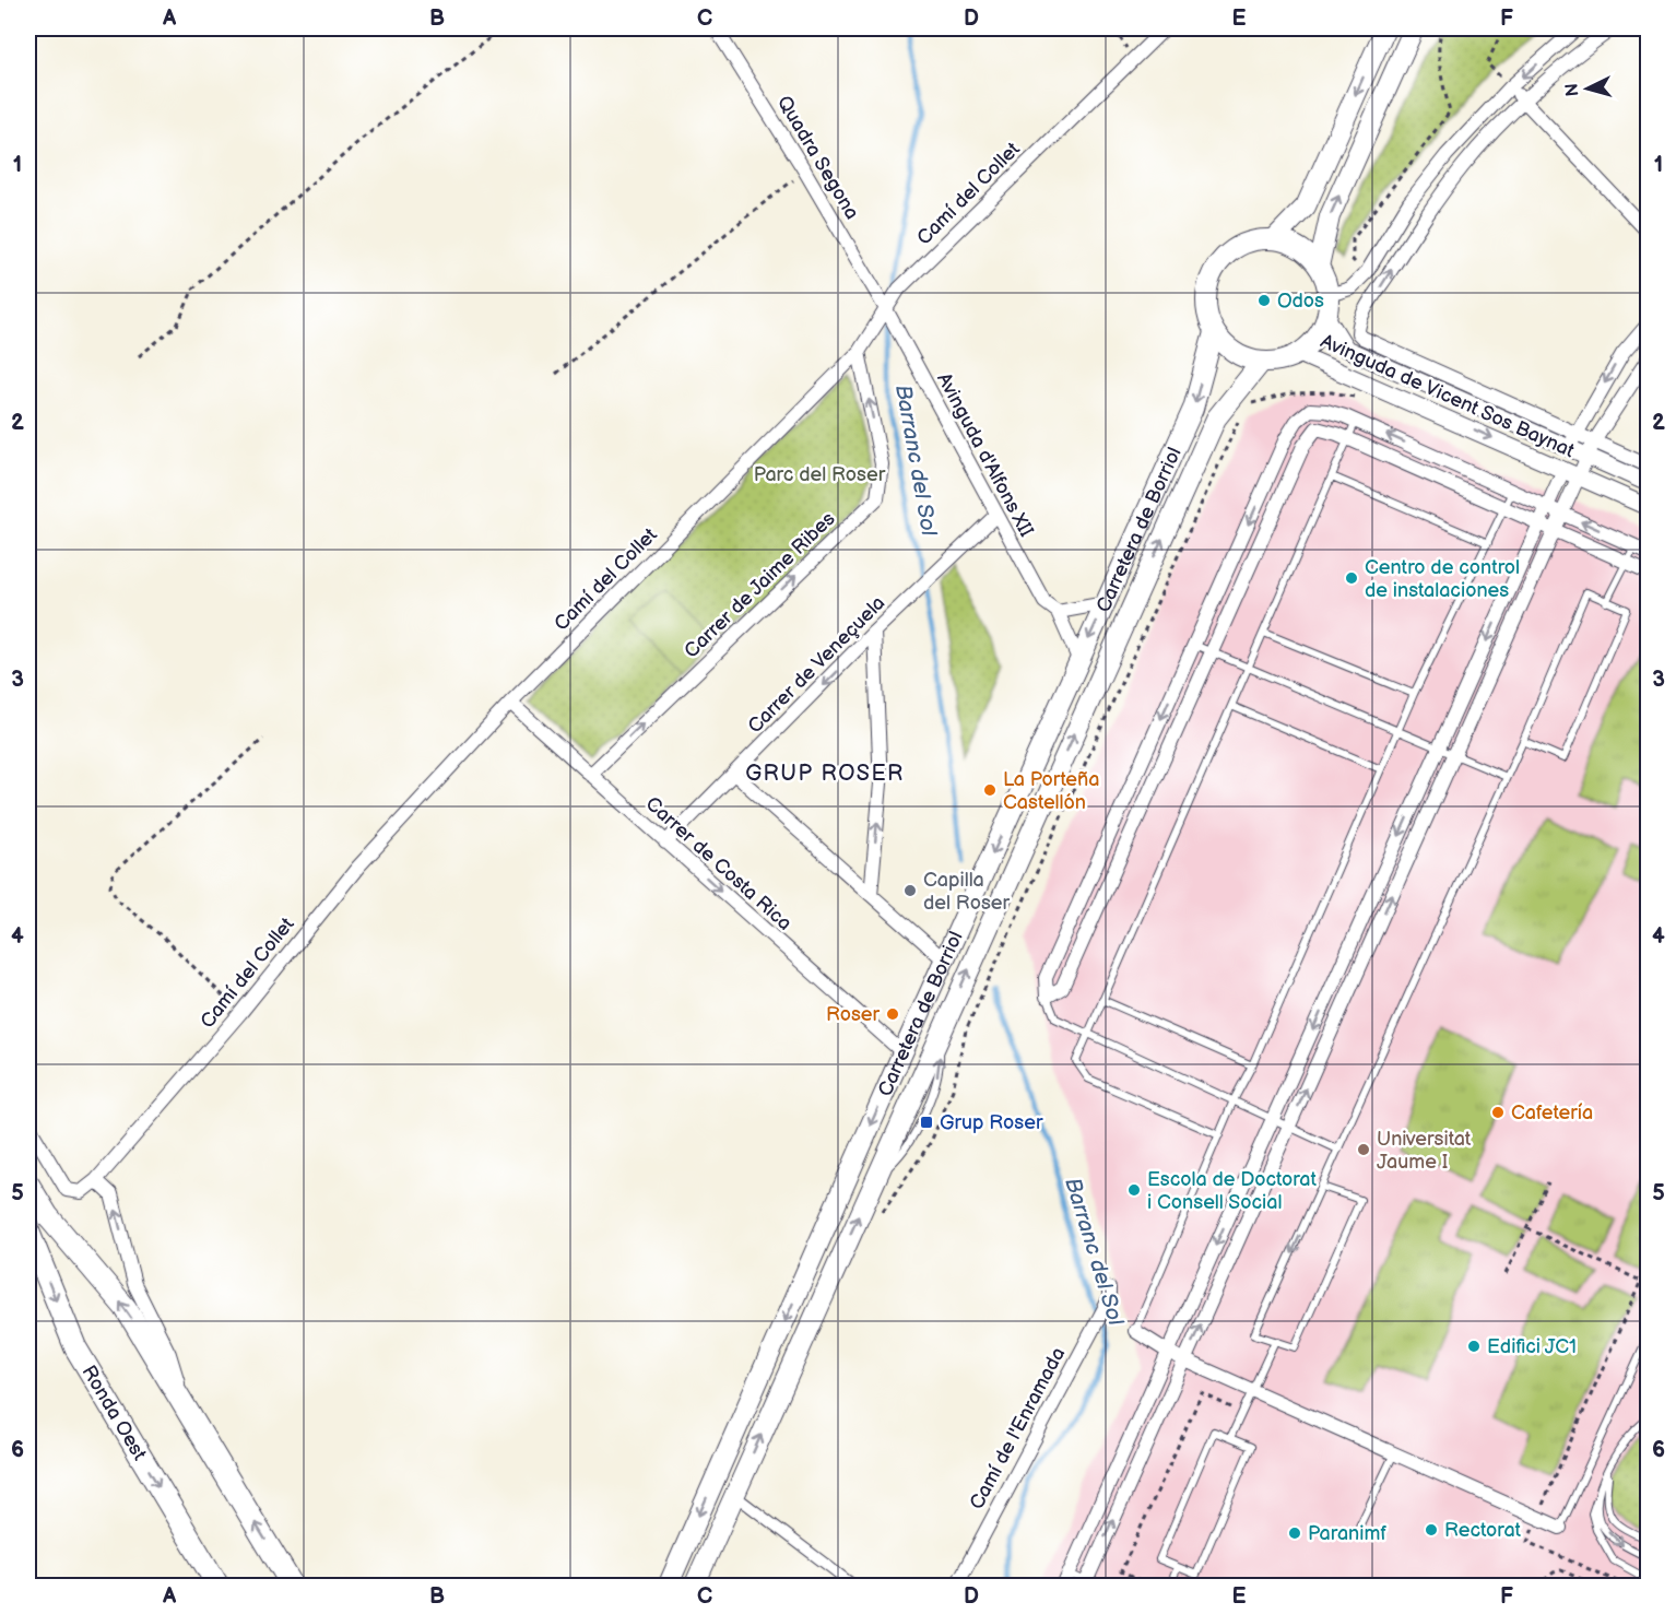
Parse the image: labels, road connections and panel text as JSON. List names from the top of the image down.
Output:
{
  "streets": {
    "main road": ["Carretera de Borriol", "Ronda Oest"],
    "street": [
      "Quadra Segona",
      "Camí del Collet",
      "Avinguda de Vicent Sos Baynat",
      "Avinguda d'Alfons XII",
      "Carrer de Jaime Ribes",
      "Carrer de Veneçuela",
      "Carrer de Costa Rica",
      "Camí de l'Enramada"
    ]
  },
  "crossings": [
    ["Quadra Segona", "Camí del Collet"],
    ["Quadra Segona", "Avinguda d'Alfons XII"],
    ["Camí del Collet", "Avinguda d'Alfons XII"],
    ["Camí del Collet", "Carrer de Jaime Ribes"],
    ["Camí del Collet", "Carrer de Costa Rica"],
    ["Avinguda de Vicent Sos Baynat", "Carretera de Borriol"],
    ["Avinguda d'Alfons XII", "Carretera de Borriol"],
    ["Avinguda d'Alfons XII", "Carrer de Veneçuela"],
    ["Carretera de Borriol", "Carrer de Costa Rica"],
    ["Carrer de Jaime Ribes", "Carrer de Costa Rica"],
    ["Carrer de Veneçuela", "Carrer de Costa Rica"]
  ],
  "one_way": ["Carrer de Jaime Ribes", "Carrer de Veneçuela"],
  "districts": ["GRUP ROSER"],
  "water": ["Barranc del Sol"],
  "parks": ["Parc del Roser"],
  "places": {
    "other": [
      "Odos",
      "Centro de control de instalaciones",
      "La Porteña Castellón",
      "Capilla del Roser",
      "Roser",
      "Cafetería",
      "Universitat Jaume I",
      "Escola de Doctorat i Consell Social",
      "Edifici JC1",
      "Rectorat",
      "Paranimf"
    ],
    "transit": ["Grup Roser"]
  },
  "north": "left",
  "grid": {
    "columns": [
      "A",
      "B",
      "C",
      "D",
      "E",
      "F"
    ],
    "rows": [
      "1",
      "2",
      "3",
      "4",
      "5",
      "6"
    ]
  }
}
